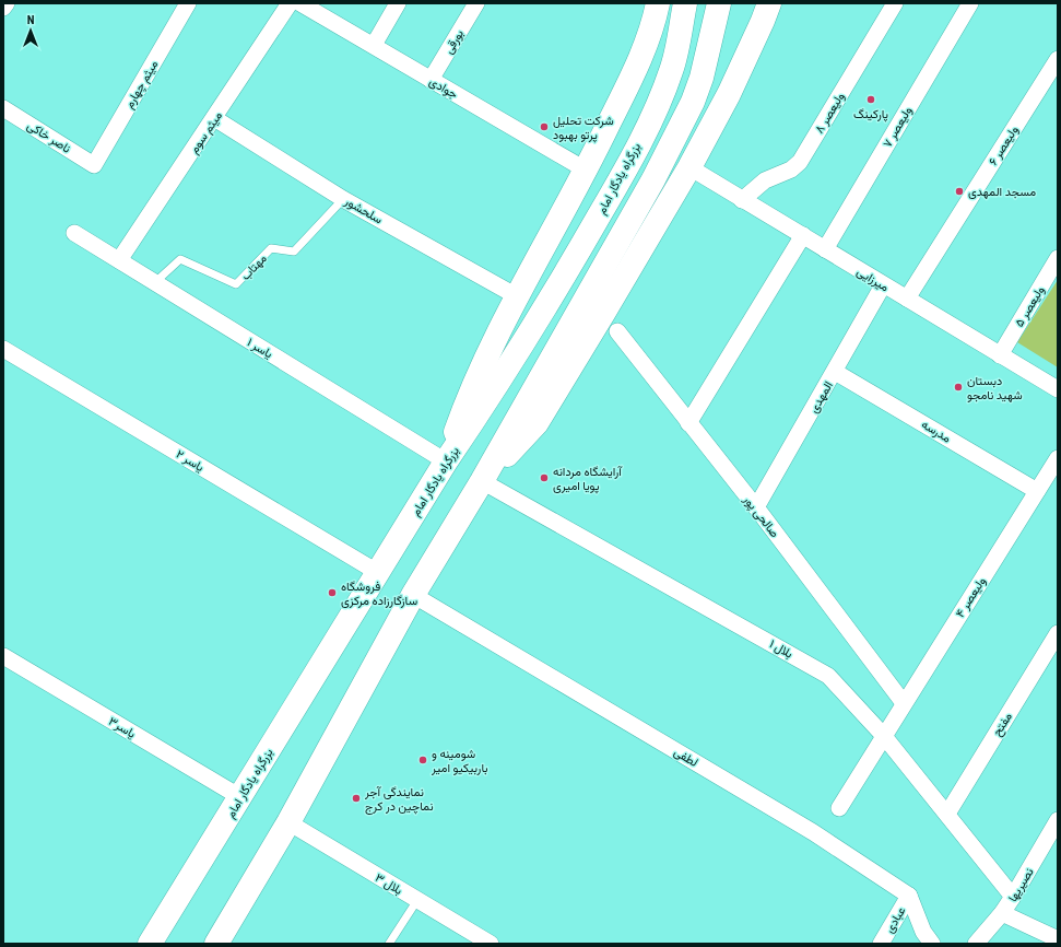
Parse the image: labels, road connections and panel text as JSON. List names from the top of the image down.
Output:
{
  "streets": {
    "highway": ["بزرگراه یادگار امام"],
    "street": [
      "بورقی",
      "میثم چهارم",
      "جوادی",
      "ولیعصر ۸",
      "ولیعصر ۷",
      "میثم سوم",
      "ناصر خاکی",
      "ولیعصر ۶",
      "سلحشور",
      "میرزایی",
      "ولیعصر ۵",
      "یاسر ۱",
      "المهدی",
      "مدرسه",
      "یاسر ۲",
      "صالحی پور",
      "ولیعصر ۴",
      "بلال ۱",
      "مفتح",
      "یاسر۳",
      "لطفی",
      "بلال ۳",
      "نصیریها",
      "عبادی"
    ],
    "lane": ["مهتاب"]
  },
  "crossings": [
    ["بورقی", "جوادی"],
    ["میثم چهارم", "ناصر خاکی"],
    ["ولیعصر ۸", "میرزایی"],
    ["ولیعصر ۷", "میرزایی"],
    ["میثم سوم", "سلحشور"],
    ["میثم سوم", "یاسر ۱"],
    ["ولیعصر ۶", "میرزایی"],
    ["بزرگراه یادگار امام", "یاسر ۱"],
    ["بزرگراه یادگار امام", "یاسر ۲"],
    ["بزرگراه یادگار امام", "یاسر۳"],
    ["سلحشور", "مهتاب"],
    ["مهتاب", "یاسر ۱"],
    ["میرزایی", "ولیعصر ۵"],
    ["میرزایی", "المهدی"],
    ["المهدی", "مدرسه"],
    ["المهدی", "صالحی پور"],
    ["مدرسه", "ولیعصر ۴"],
    ["صالحی پور", "ولیعصر ۴"],
    ["ولیعصر ۴", "بلال ۱"],
    ["بلال ۱", "مفتح"],
    ["بلال ۱", "نصیریها"],
    ["لطفی", "عبادی"]
  ],
  "places": [
    "پارکینگ",
    "شرکت تحلیل پرتو بهبود",
    "مسجد المهدی",
    "دبستان شهید نامجو",
    "آرایشگاه مردانه پویا امیری",
    "فروشگاه سازگارزاده مرکزی",
    "شومینه و باربیکیو امیر",
    "نمایندگی آجر نماچین در کرج"
  ],
  "north": "top"
}
